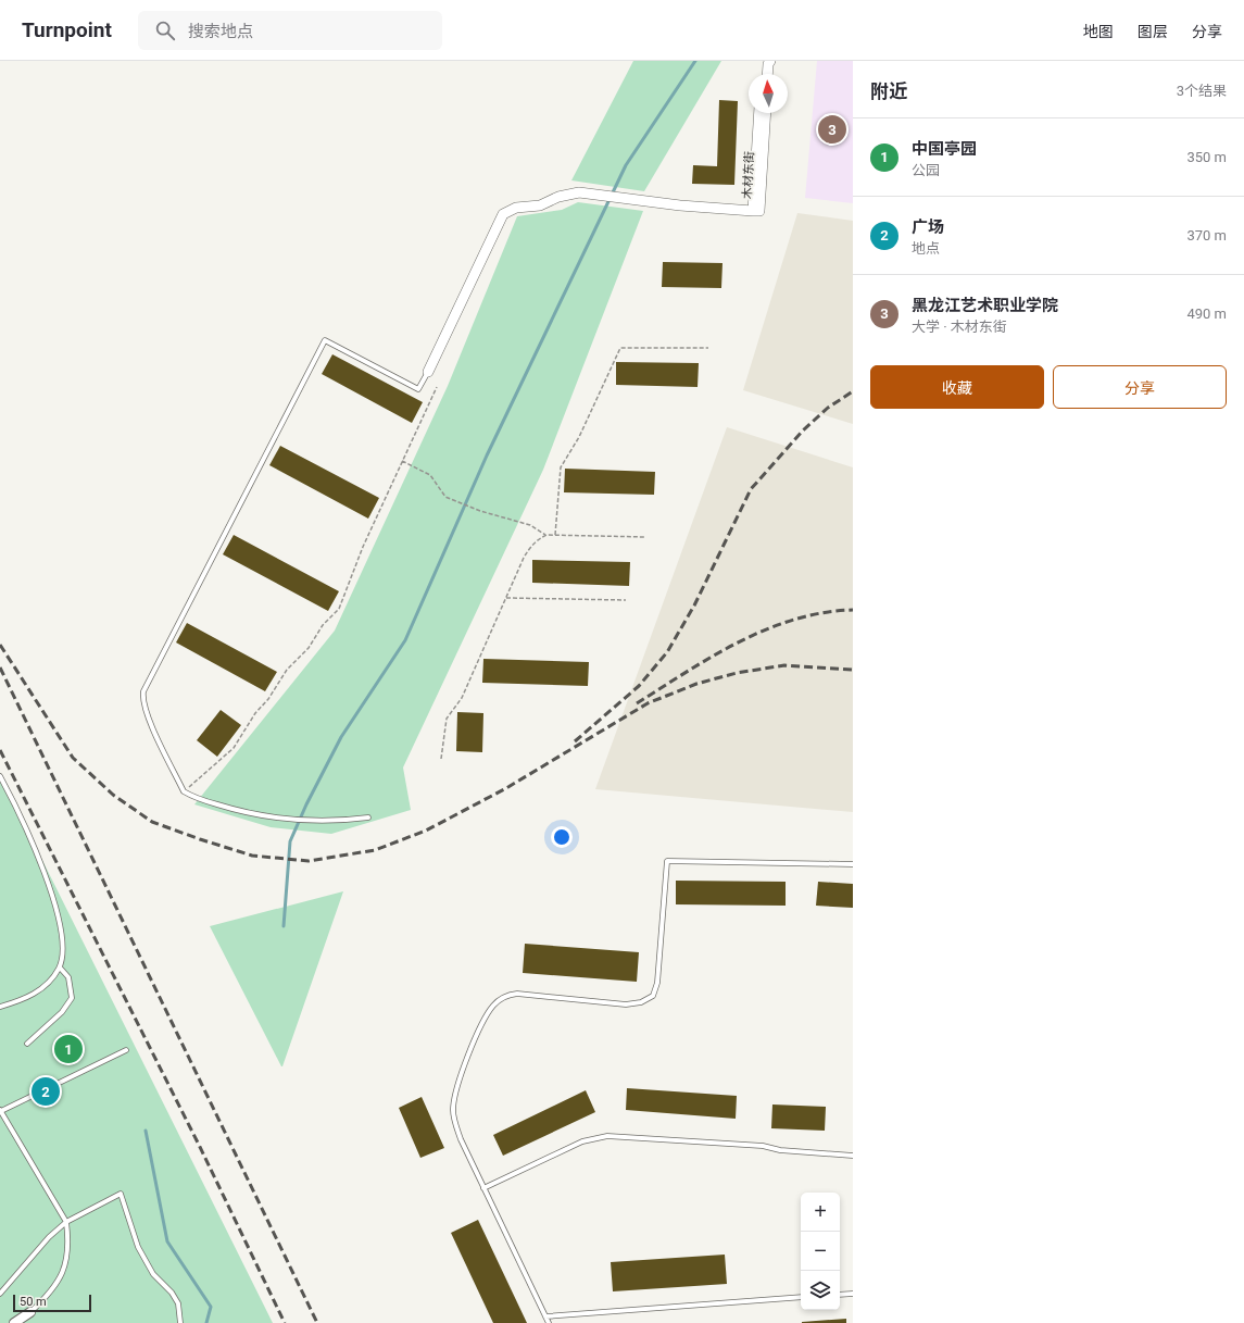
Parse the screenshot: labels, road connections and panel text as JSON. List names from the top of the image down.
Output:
{
  "streets": {
    "street": ["木材东街"]
  },
  "scale_bar": "50 m",
  "north": "top",
  "page": {
    "header": "Turnpoint",
    "search": "搜索地点",
    "nav": ["地图", "图层", "分享"],
    "heading": ["附近", "3个结果"],
    "pins": ["3", "1", "2"],
    "list": [
      {
        "mark": "1",
        "name": "中国亭园",
        "note": "公园",
        "value": "350 m"
      },
      {
        "mark": "2",
        "name": "广场",
        "note": "地点",
        "value": "370 m"
      },
      {
        "mark": "3",
        "name": "黑龙江艺术职业学院",
        "note": "大学 · 木材东街",
        "value": "490 m"
      }
    ],
    "buttons": ["收藏", "分享"],
    "map_buttons": ["+", "−"],
    "scale": "50 m"
  }
}
